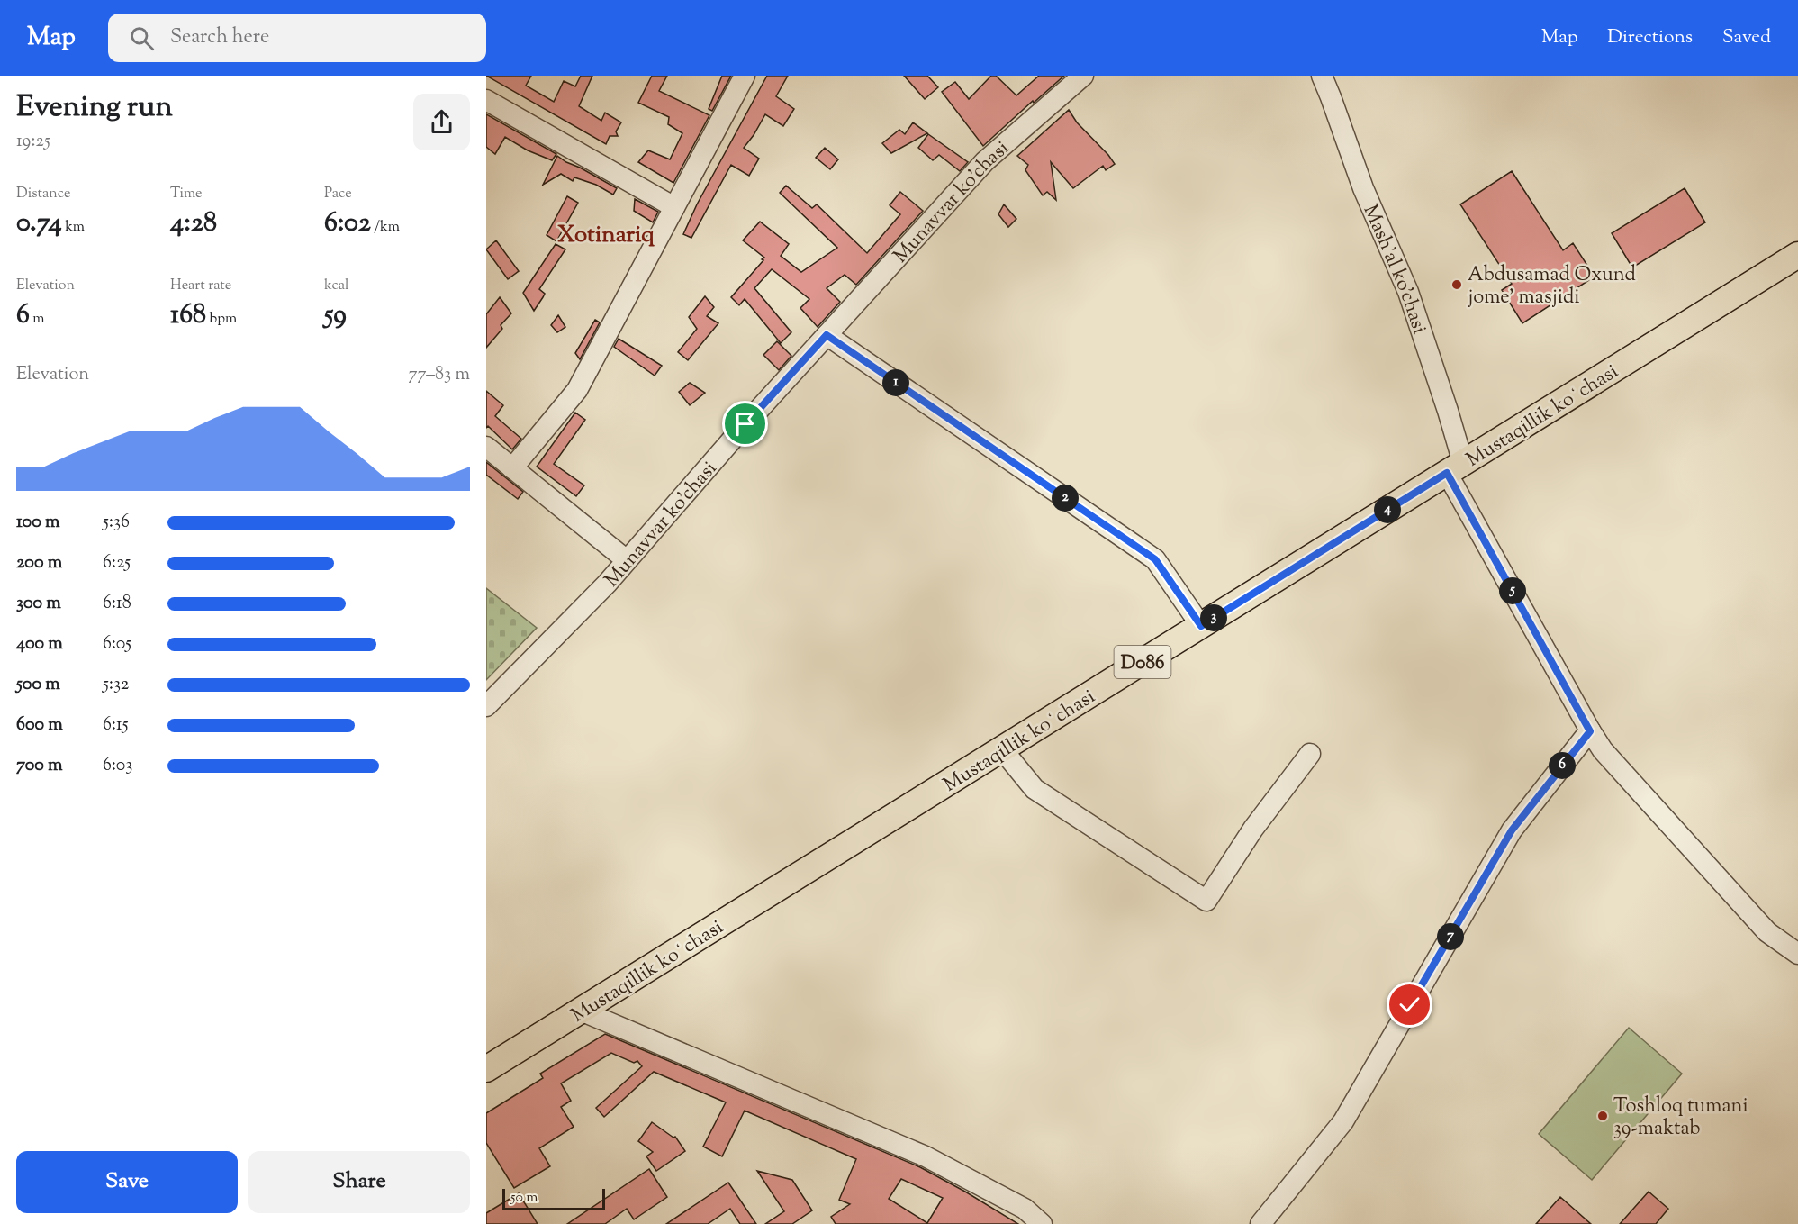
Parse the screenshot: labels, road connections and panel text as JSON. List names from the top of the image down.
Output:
{
  "streets": {
    "main road": ["Mustaqillik koʻchasi", "D086"],
    "street": ["Munavvar ko'chasi", "Mash'al ko'chasi"]
  },
  "crossings": [
    ["Mash'al ko'chasi", "Mustaqillik koʻchasi"]
  ],
  "districts": ["Xotinariq"],
  "places": ["Abdusamad Oxund jome' masjidi", "Toshloq tumani 39-maktab"],
  "scale_bar": "50 m",
  "page": {
    "header": "Map",
    "search": "Search here",
    "nav": ["Map", "Directions", "Saved"],
    "heading": ["Evening run", "19:25"],
    "stats": [
      ["Distance", "0.74 km"],
      ["Time", "4:28"],
      ["Pace", "6:02 /km"],
      ["Elevation", "6 m"],
      ["Heart rate", "168 bpm"],
      ["kcal", "59"]
    ],
    "chart": ["Elevation", "77–83 m"],
    "pins": [
      "1",
      "2",
      "4",
      "5",
      "3",
      "6",
      "7"
    ],
    "list": [
      {
        "name": "100 m",
        "note": "5:36"
      },
      {
        "name": "200 m",
        "note": "6:25"
      },
      {
        "name": "300 m",
        "note": "6:18"
      },
      {
        "name": "400 m",
        "note": "6:05"
      },
      {
        "name": "500 m",
        "note": "5:32"
      },
      {
        "name": "600 m",
        "note": "6:15"
      },
      {
        "name": "700 m",
        "note": "6:03"
      }
    ],
    "buttons": ["Save", "Share"],
    "scale": "50 m"
  }
}
